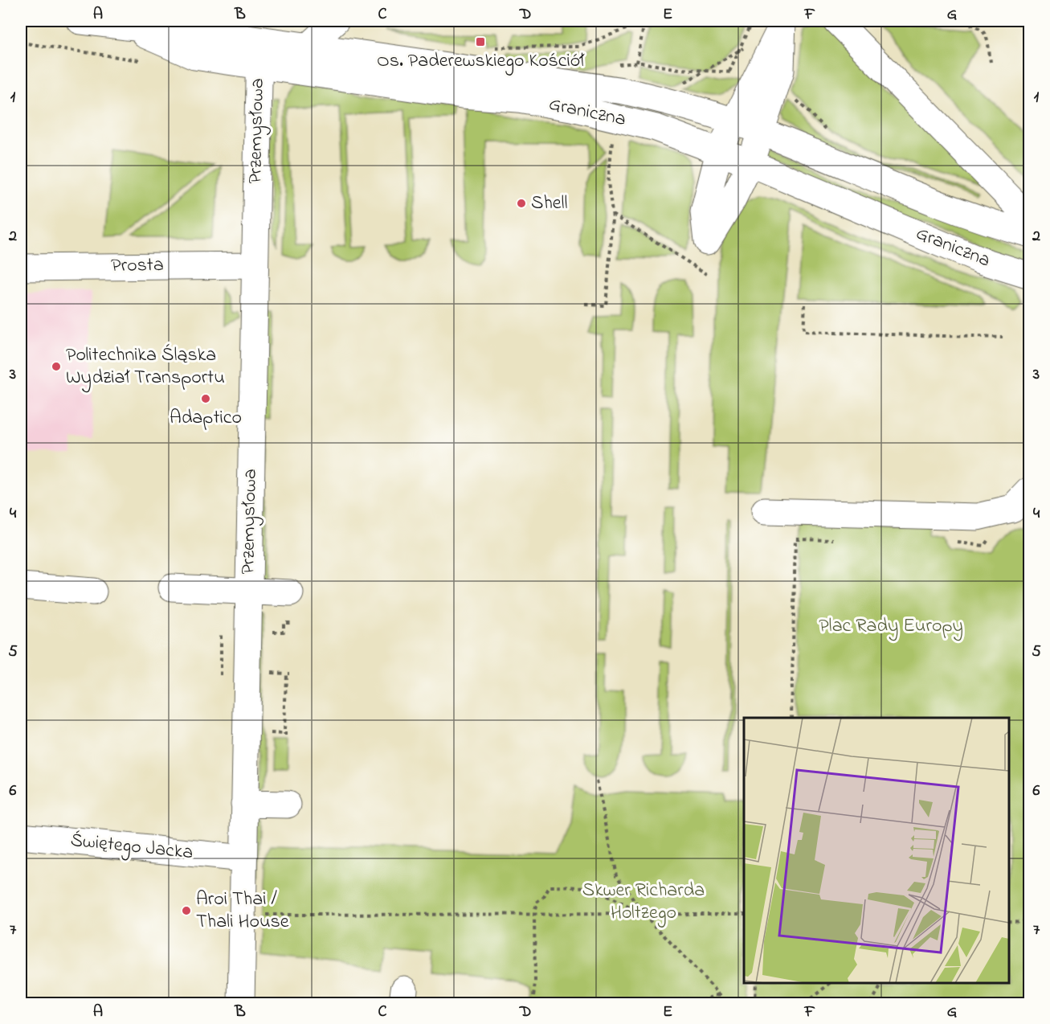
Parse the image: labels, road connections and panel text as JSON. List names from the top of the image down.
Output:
{
  "streets": {
    "street": [
      "Graniczna",
      "Przemysłowa",
      "Prosta",
      "Świętego Jacka"
    ]
  },
  "crossings": [
    ["Graniczna", "Przemysłowa"],
    ["Przemysłowa", "Prosta"],
    ["Przemysłowa", "Świętego Jacka"]
  ],
  "parks": ["Plac Rady Europy", "Skwer Richarda Holtzego"],
  "places": {
    "transit": ["Os. Paderewskiego Kościół"],
    "other": [
      "Shell",
      "Politechnika Śląska Wydział Transportu",
      "Adaptico",
      "Aroi Thai / Thali House"
    ]
  },
  "grid": {
    "columns": [
      "A",
      "B",
      "C",
      "D",
      "E",
      "F",
      "G"
    ],
    "rows": [
      "1",
      "2",
      "3",
      "4",
      "5",
      "6",
      "7"
    ]
  }
}
